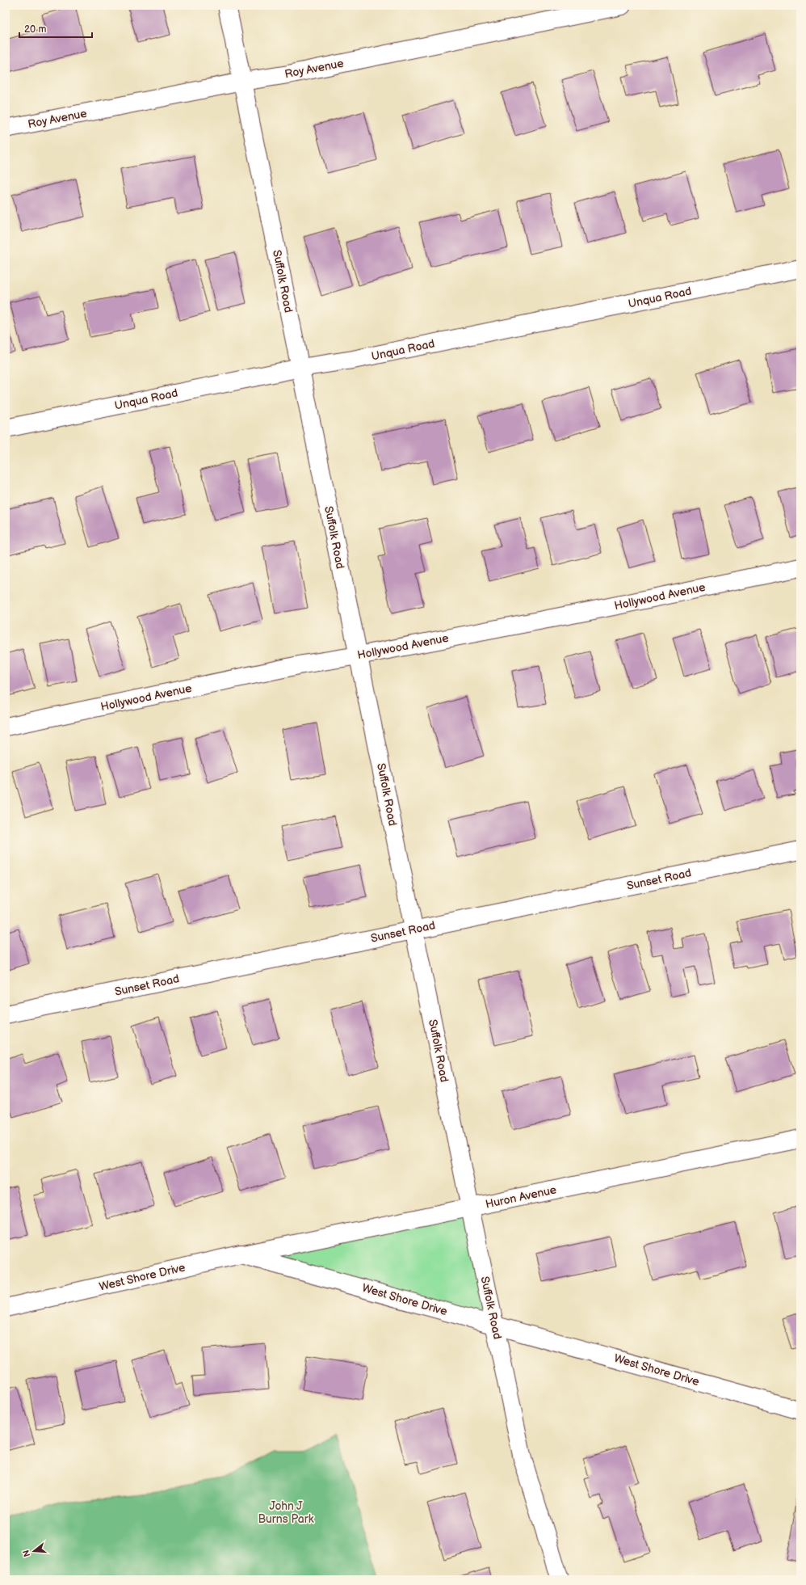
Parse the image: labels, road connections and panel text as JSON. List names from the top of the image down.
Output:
{
  "streets": {
    "street": [
      "Roy Avenue",
      "Suffolk Road",
      "Unqua Road",
      "Hollywood Avenue",
      "Sunset Road",
      "Huron Avenue",
      "West Shore Drive"
    ]
  },
  "crossings": [
    ["Roy Avenue", "Suffolk Road"],
    ["Suffolk Road", "Unqua Road"],
    ["Suffolk Road", "Hollywood Avenue"],
    ["Suffolk Road", "Sunset Road"],
    ["Suffolk Road", "Huron Avenue"],
    ["Suffolk Road", "West Shore Drive"],
    ["Huron Avenue", "West Shore Drive"]
  ],
  "parks": ["John J Burns Park"],
  "scale_bar": "20 m",
  "north": "left"
}
